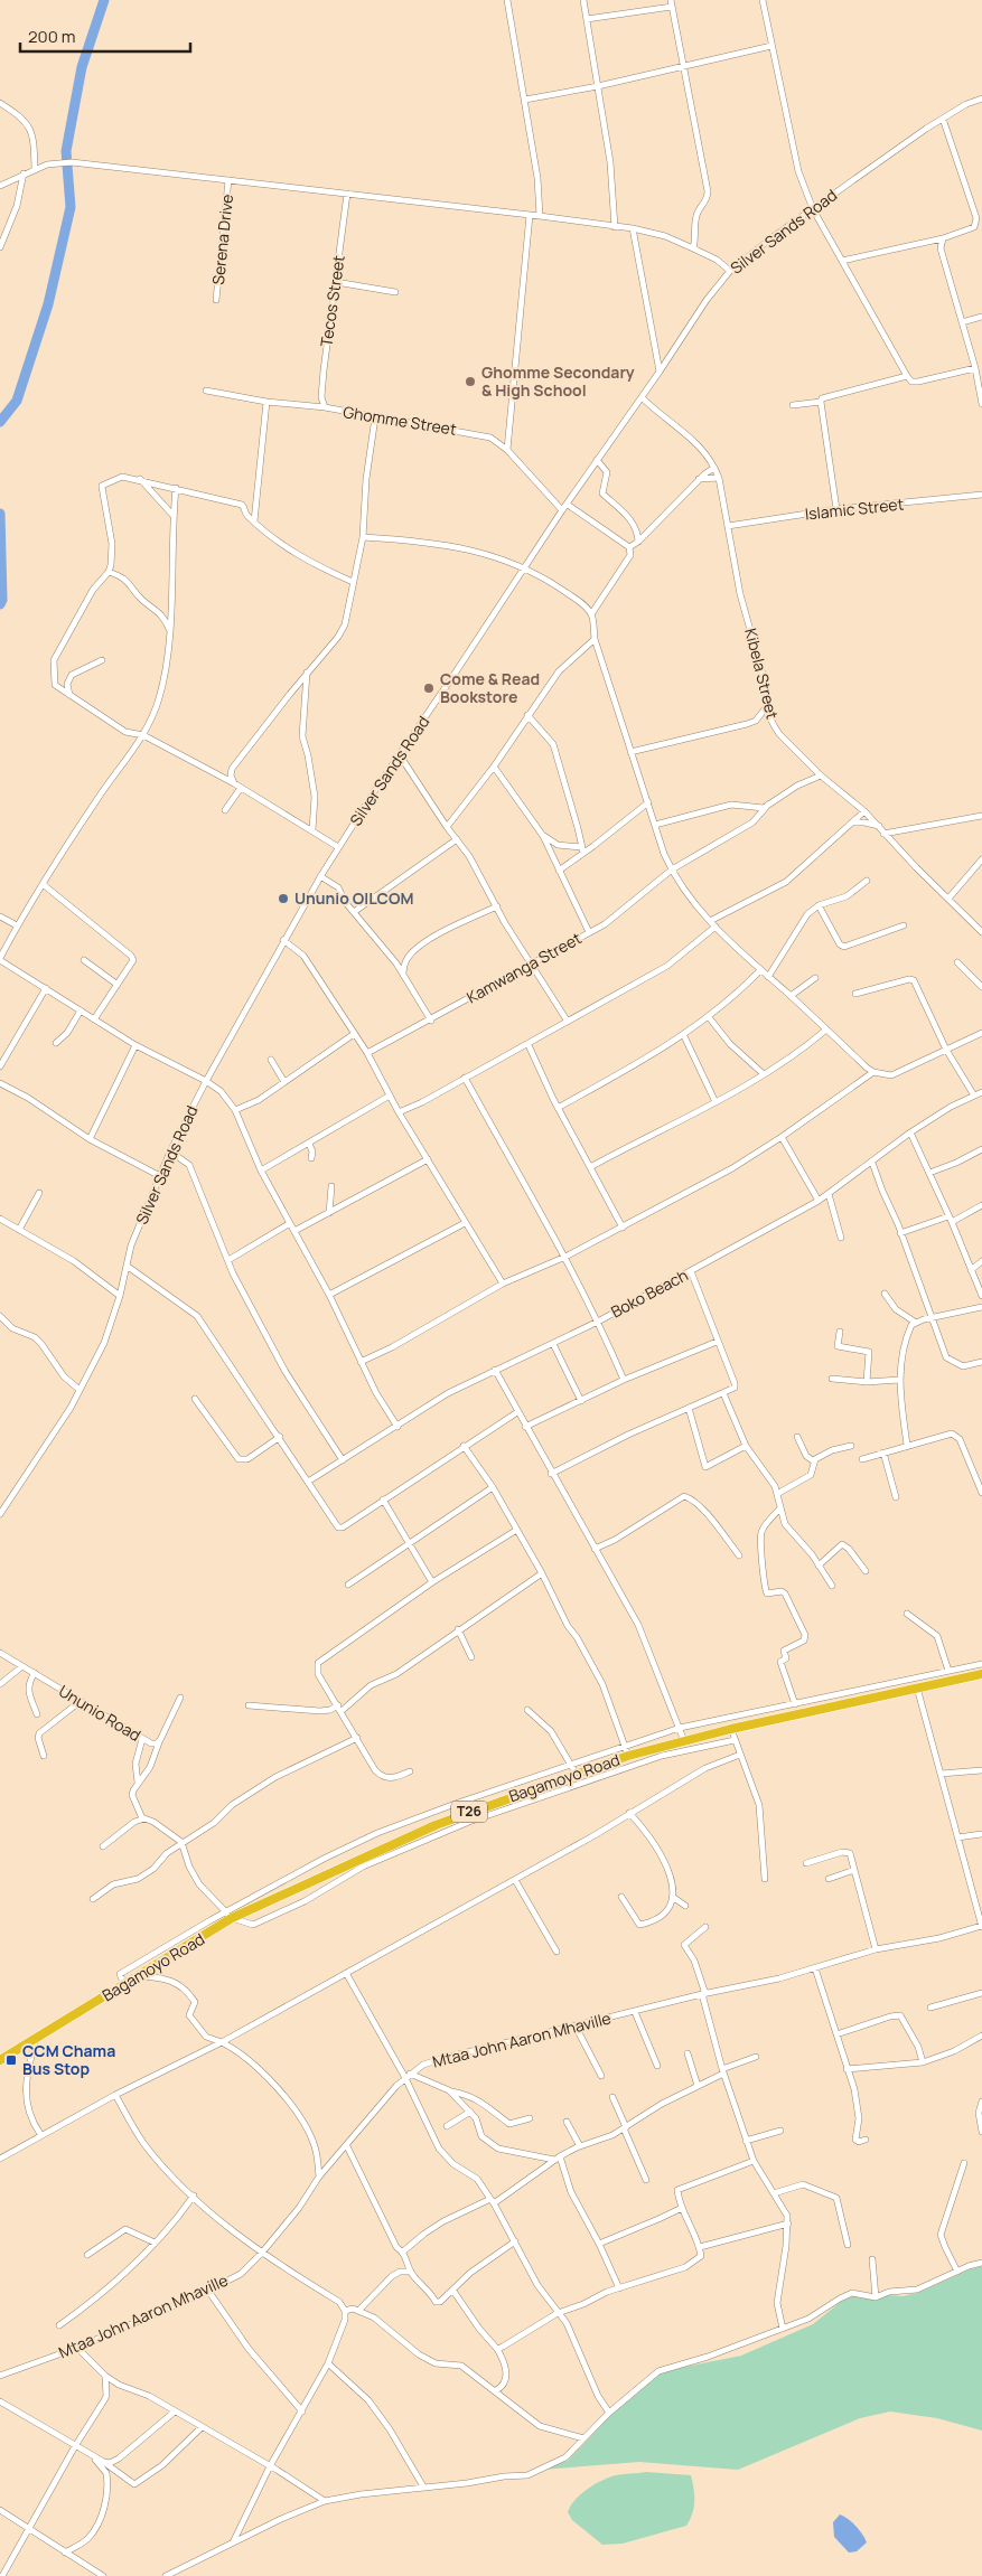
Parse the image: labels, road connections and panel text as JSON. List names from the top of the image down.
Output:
{
  "streets": {
    "highway": ["Bagamoyo Road", "T26"],
    "street": [
      "Silver Sands Road",
      "Serena Drive",
      "Tecos Street",
      "Ghomme Street",
      "Islamic Street",
      "Kibela Street",
      "Kamwanga Street",
      "Boko Beach",
      "Ununio Road",
      "Mtaa John Aaron Mhaville"
    ]
  },
  "crossings": [
    ["Silver Sands Road", "Ghomme Street"],
    ["Silver Sands Road", "Kibela Street"],
    ["Tecos Street", "Ghomme Street"],
    ["Islamic Street", "Kibela Street"],
    ["Kibela Street", "Kamwanga Street"]
  ],
  "places": {
    "other": ["Ghomme Secondary & High School", "Come & Read Bookstore", "Ununio OILCOM"],
    "transit": ["CCM Chama Bus Stop"]
  },
  "scale_bar": "200 m"
}
